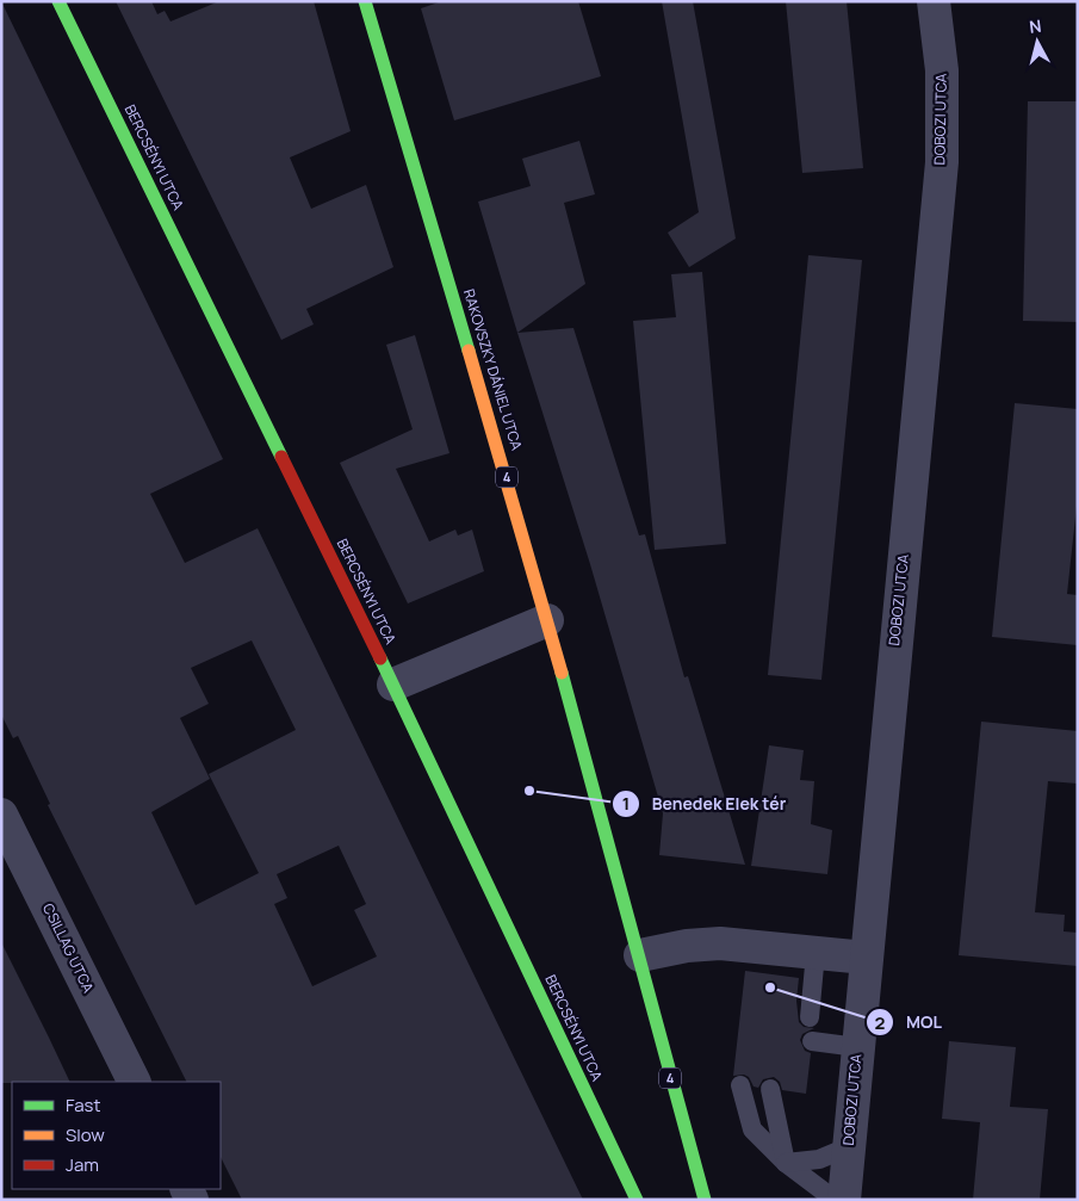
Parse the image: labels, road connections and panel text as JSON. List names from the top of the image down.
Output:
{
  "streets": {
    "street": [
      "DOBOZI UTCA",
      "BERCSÉNYI UTCA",
      "RAKOVSZKY DÁNIEL UTCA",
      "4",
      "CSILLAG UTCA"
    ]
  },
  "crossings": [
    ["RAKOVSZKY DÁNIEL UTCA", "4"]
  ],
  "places": ["Benedek Elek tér", "MOL"],
  "legend": ["Fast", "Slow", "Jam"],
  "north": "top"
}
